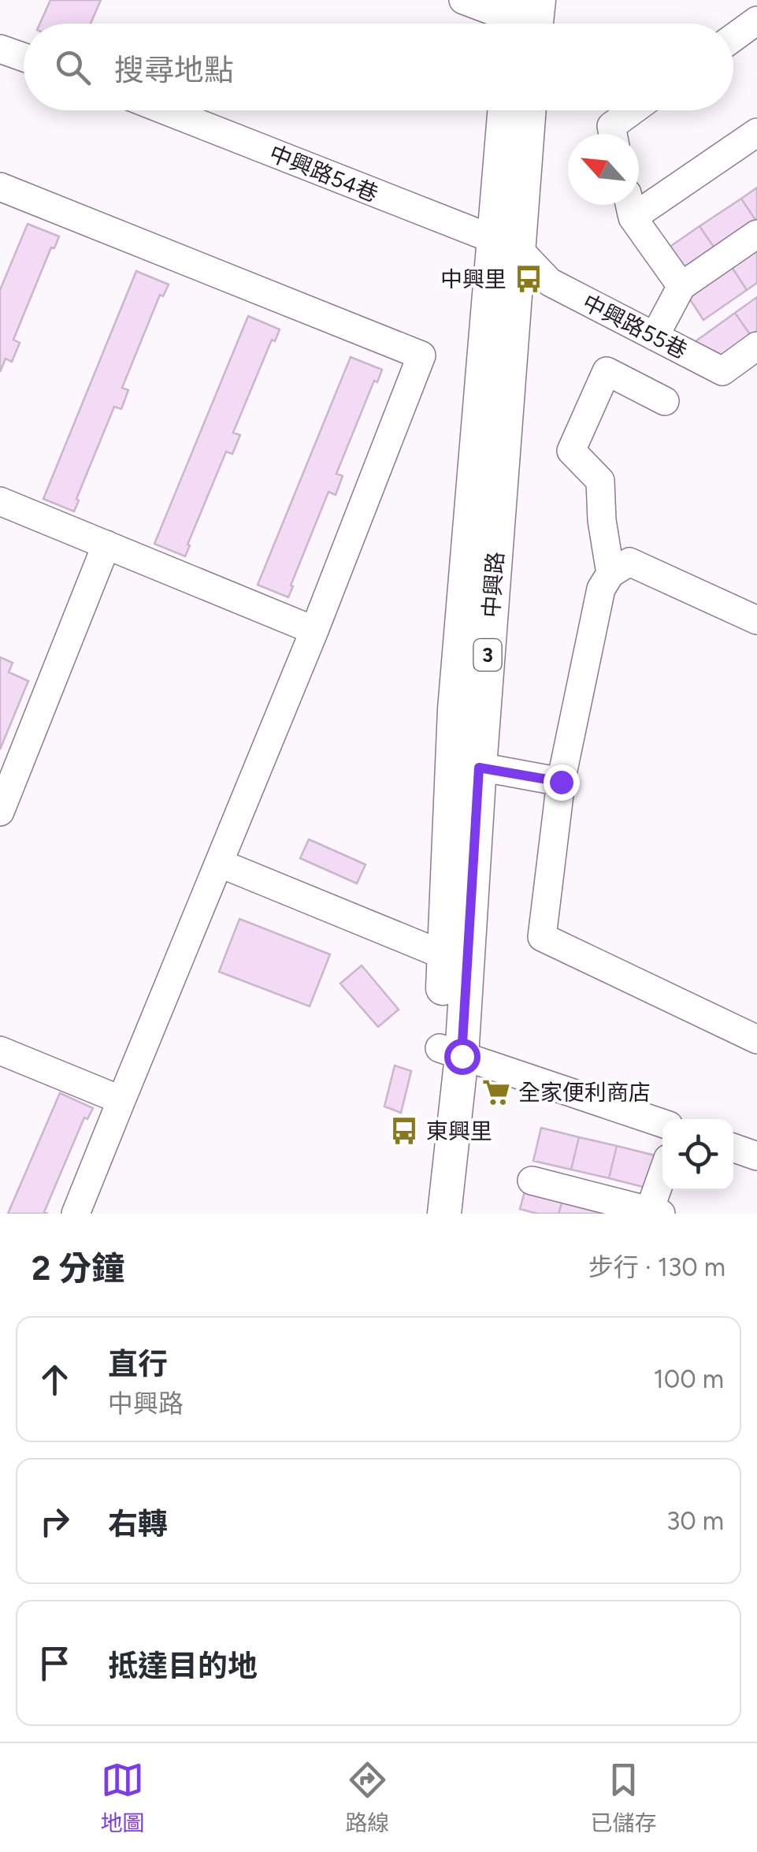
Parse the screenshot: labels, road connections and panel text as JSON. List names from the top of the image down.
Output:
{
  "streets": {
    "main road": ["中興路", "3"],
    "street": ["中興路54巷", "中興路55巷"]
  },
  "crossings": [
    ["中興路54巷", "中興路55巷"],
    ["中興路54巷", "中興路"],
    ["中興路55巷", "中興路"]
  ],
  "places": {
    "bus stop": ["中興里", "東興里"],
    "supermarket": ["全家便利商店"]
  },
  "north": "top left",
  "page": {
    "search": "搜尋地點",
    "heading": ["2 分鐘", "步行 · 130 m"],
    "list": [
      ["直行", "中興路", "100 m"],
      ["右轉", "30 m"],
      "抵達目的地"
    ],
    "nav": ["地圖", "路線", "已儲存"]
  }
}
